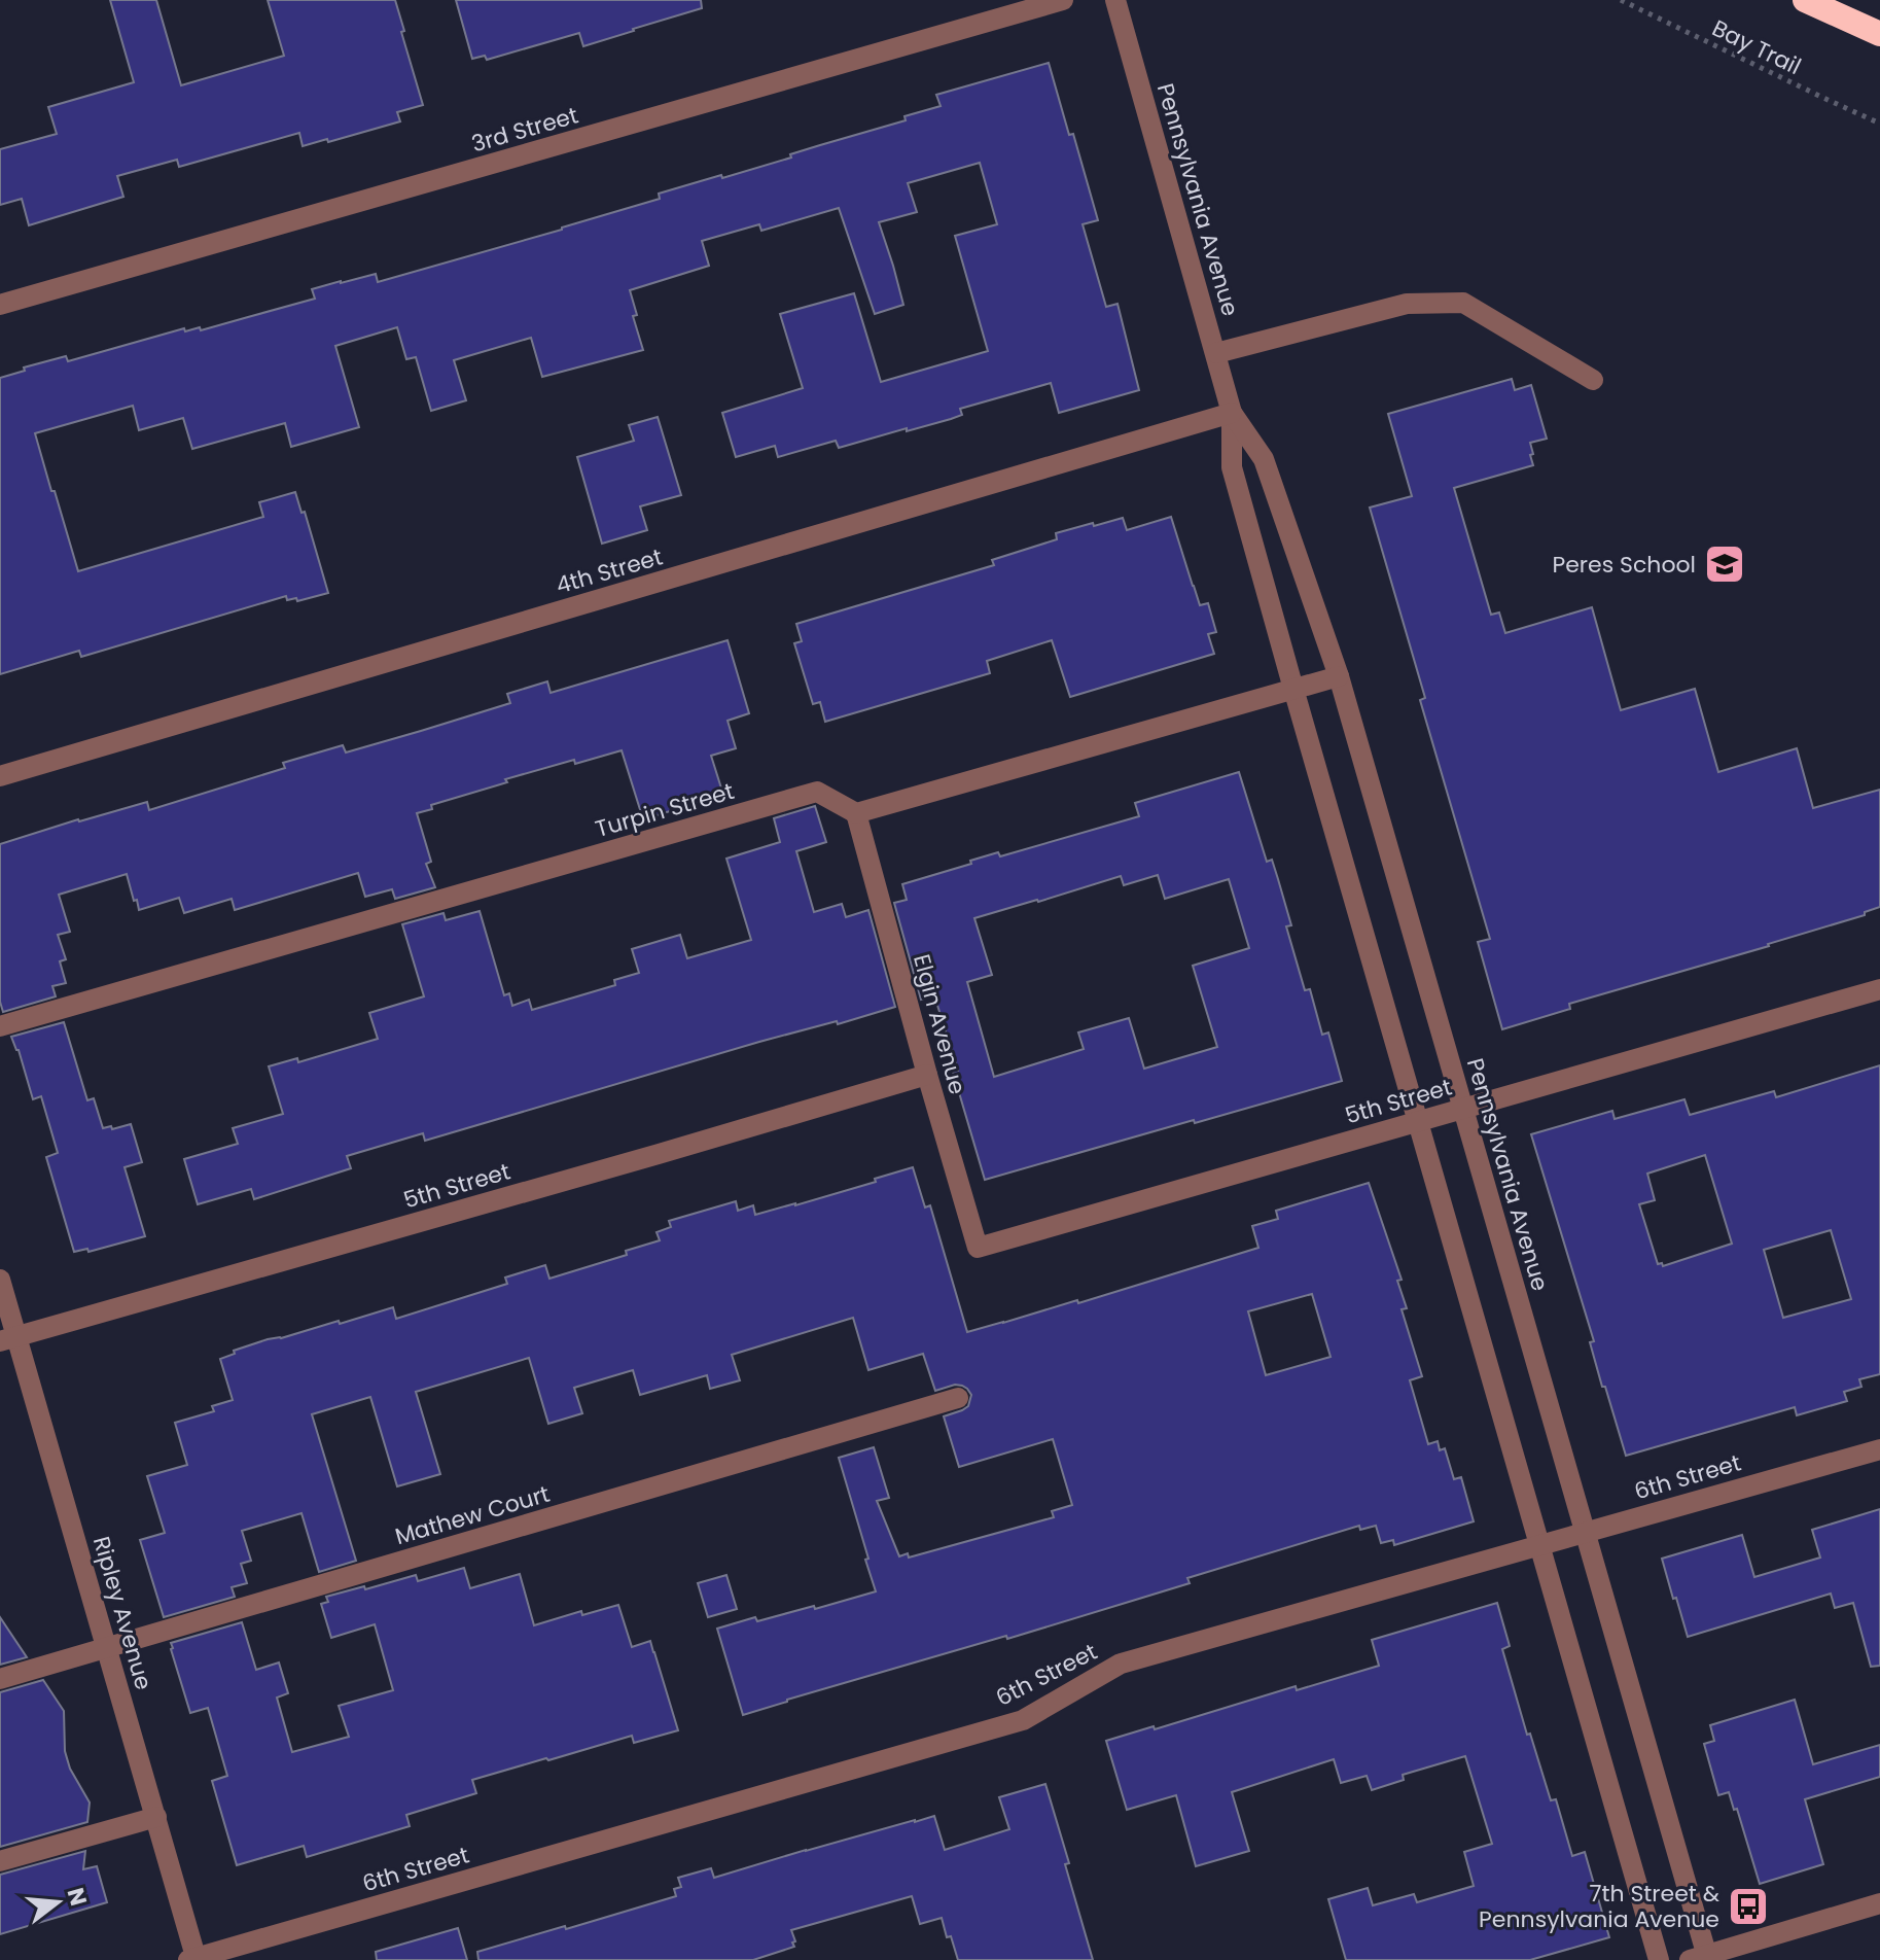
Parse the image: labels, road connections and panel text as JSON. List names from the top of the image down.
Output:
{
  "streets": {
    "street": [
      "3rd Street",
      "Pennsylvania Avenue",
      "4th Street",
      "Turpin Street",
      "Elgin Avenue",
      "5th Street",
      "6th Street",
      "Mathew Court",
      "Ripley Avenue"
    ],
    "path": ["Bay Trail"]
  },
  "crossings": [
    ["Pennsylvania Avenue", "4th Street"],
    ["Pennsylvania Avenue", "5th Street"],
    ["Pennsylvania Avenue", "6th Street"],
    ["Turpin Street", "Elgin Avenue"],
    ["Elgin Avenue", "5th Street"],
    ["5th Street", "Ripley Avenue"],
    ["6th Street", "Ripley Avenue"],
    ["Mathew Court", "Ripley Avenue"]
  ],
  "places": {
    "school or university": ["Peres School"],
    "bus stop": ["7th Street & Pennsylvania Avenue"]
  },
  "north": "right"
}
